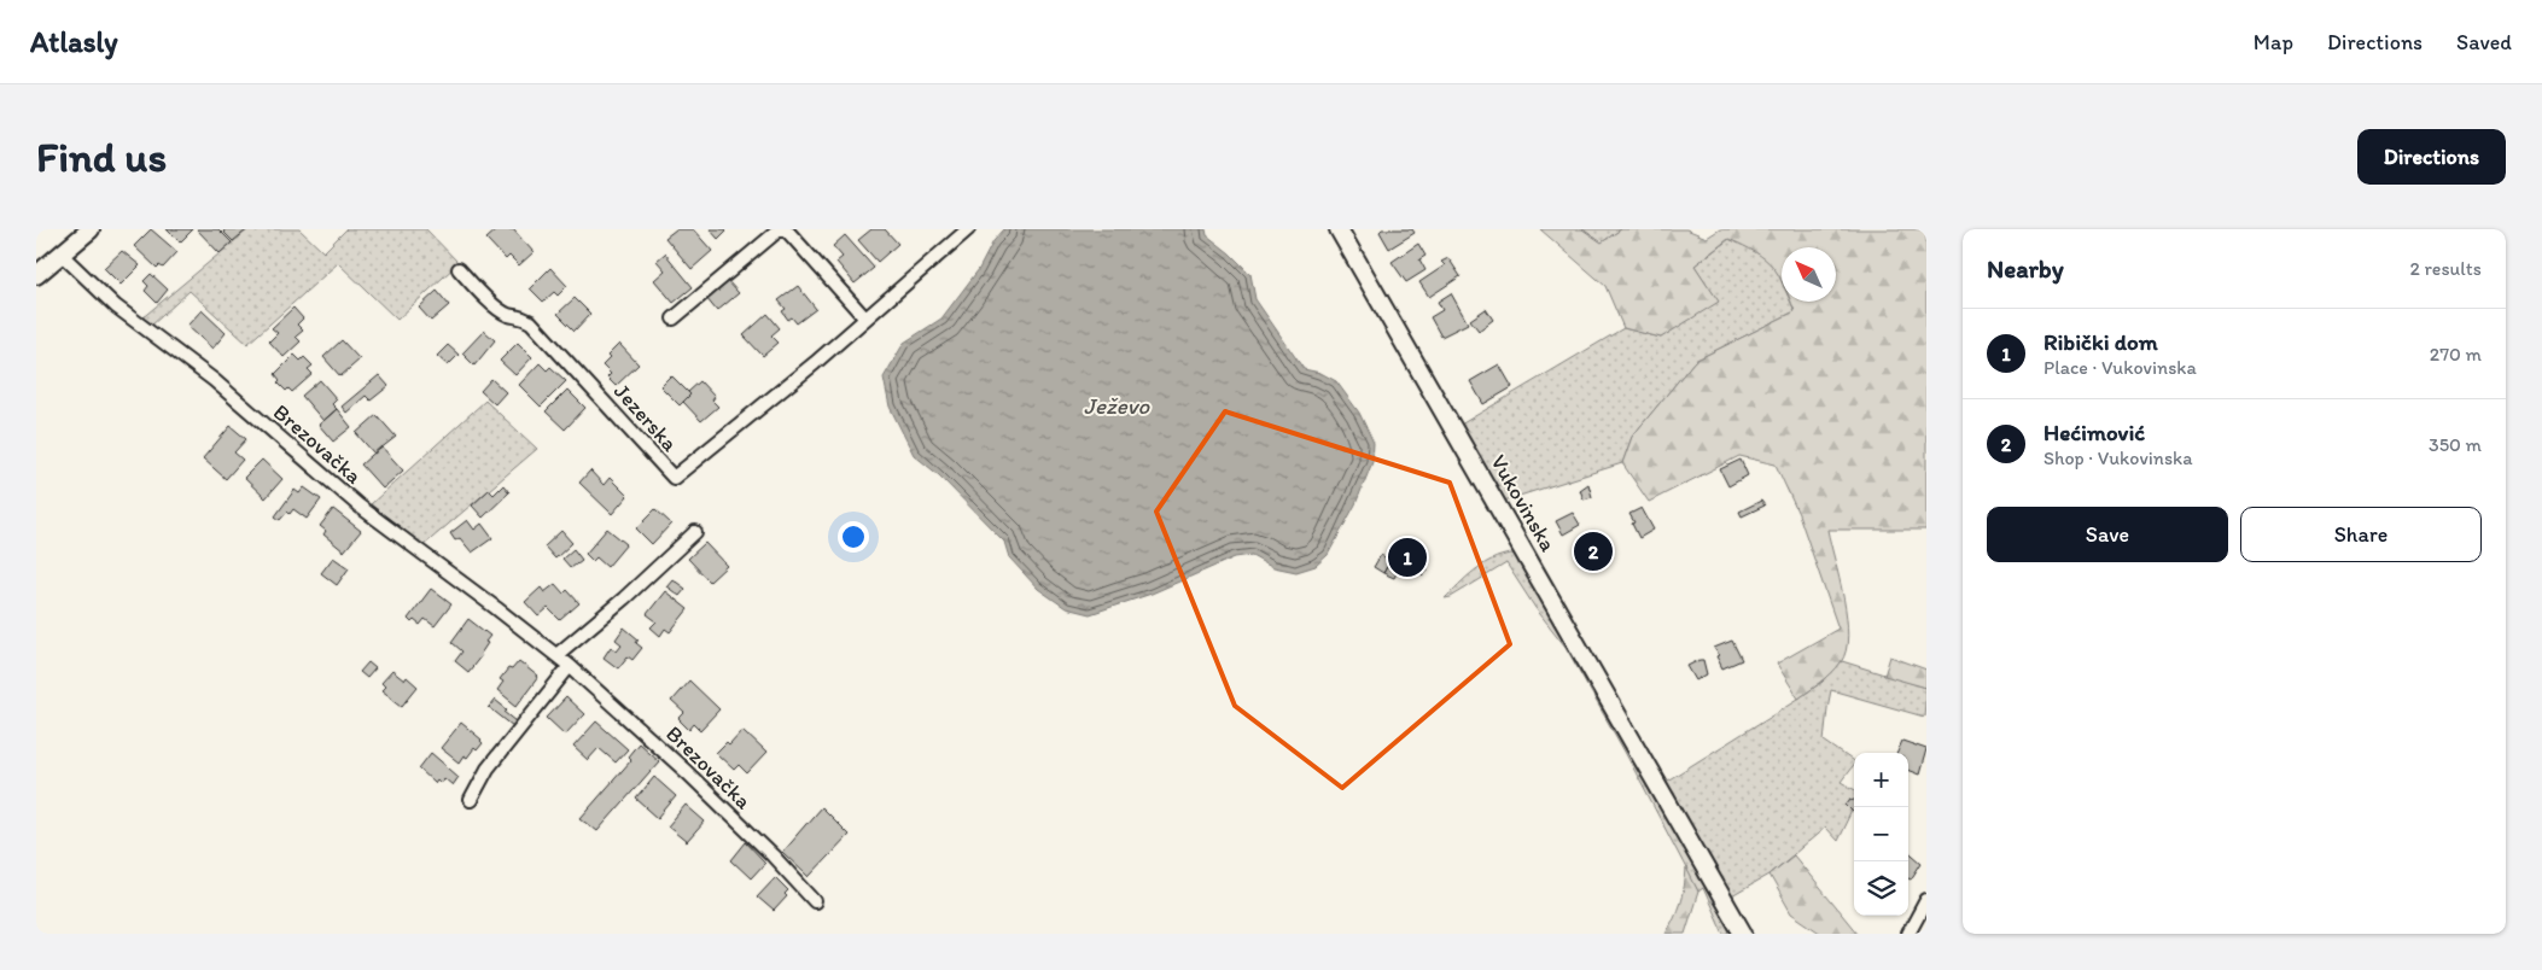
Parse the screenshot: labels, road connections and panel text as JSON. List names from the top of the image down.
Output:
{
  "streets": {
    "main road": ["Vukovinska"],
    "street": ["Jezerska", "Brezovačka"]
  },
  "water": ["Ježevo"],
  "north": "top left",
  "page": {
    "header": "Atlasly",
    "nav": ["Map", "Directions", "Saved"],
    "buttons": [
      "Directions",
      ["Save", "Share"]
    ],
    "title": "Find us",
    "heading": ["Nearby", "2 results"],
    "list": [
      {
        "mark": "1",
        "name": "Ribički dom",
        "note": "Place · Vukovinska",
        "value": "270 m"
      },
      {
        "mark": "2",
        "name": "Hećimović",
        "note": "Shop · Vukovinska",
        "value": "350 m"
      }
    ],
    "pins": ["2", "1"],
    "map_buttons": ["+", "−"]
  }
}
